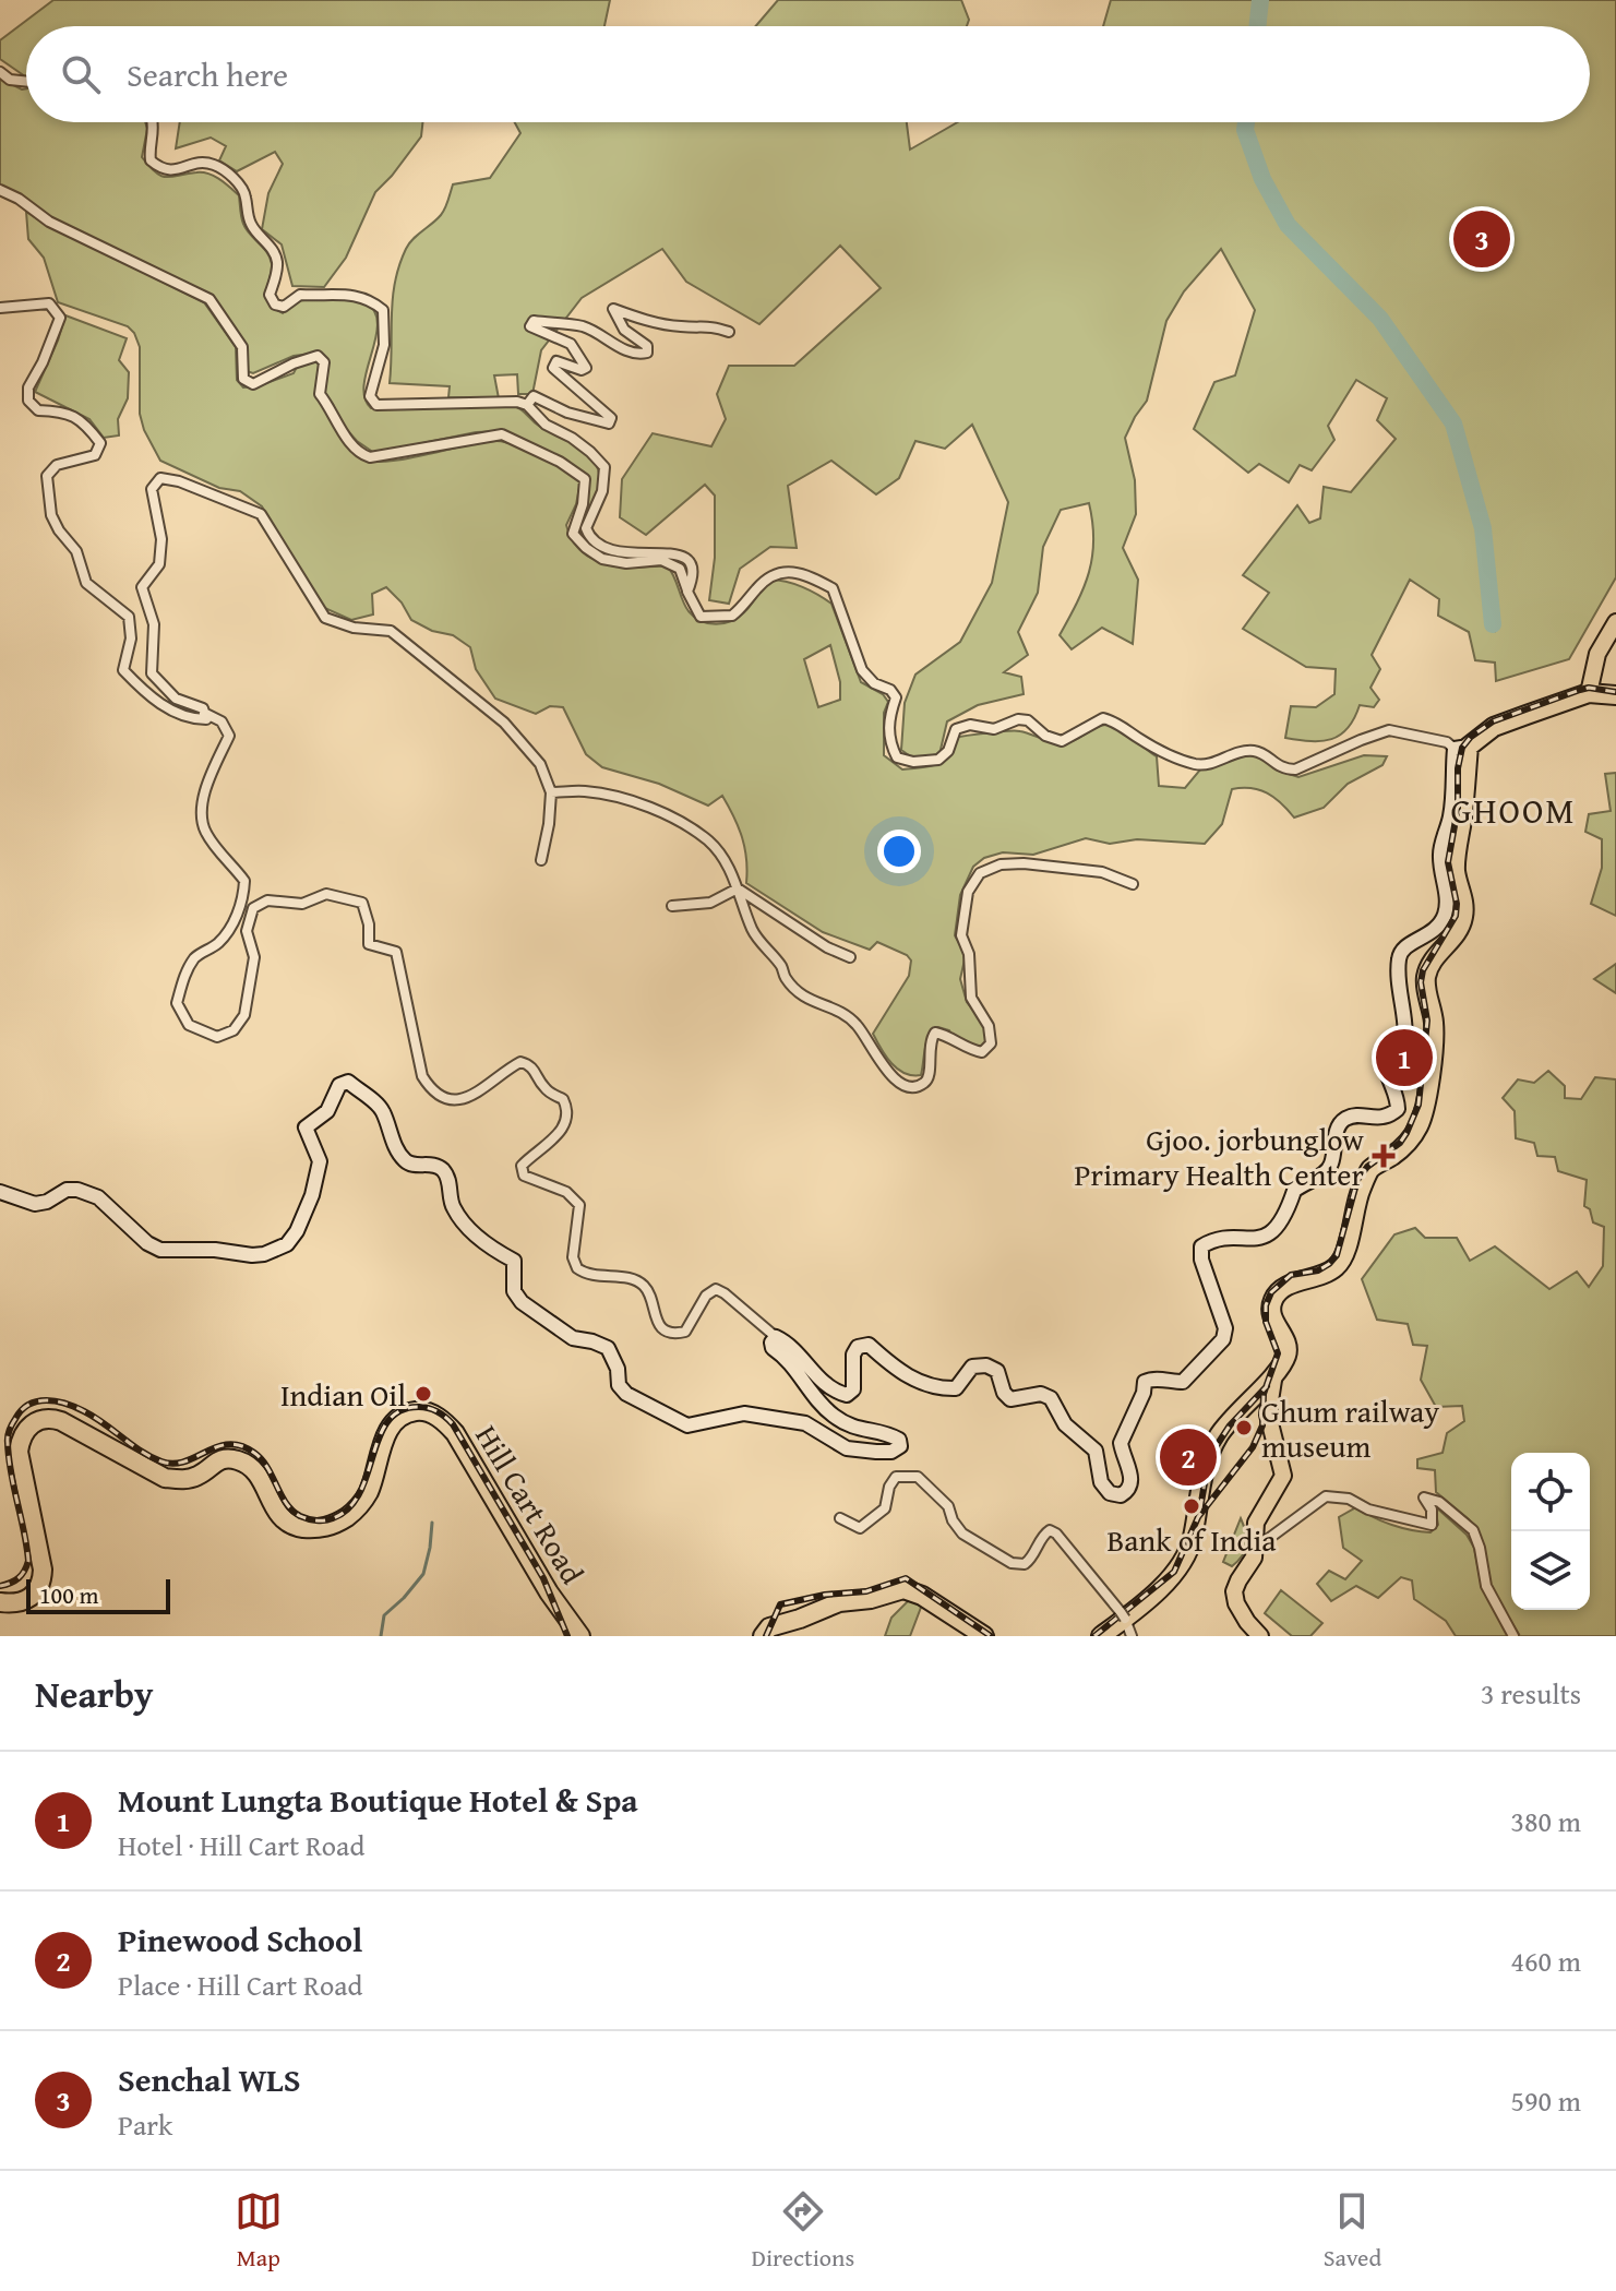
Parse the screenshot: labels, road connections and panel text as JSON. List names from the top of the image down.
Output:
{
  "streets": {
    "highway": ["Hill Cart Road"]
  },
  "districts": ["GHOOM"],
  "places": {
    "health": ["Gjoo. jorbunglow Primary Health Center"],
    "other": ["Indian Oil", "Ghum railway museum", "Bank of India"]
  },
  "scale_bar": "100 m",
  "page": {
    "search": "Search here",
    "pins": ["3", "1", "2"],
    "scale": "100 m",
    "heading": ["Nearby", "3 results"],
    "list": [
      {
        "mark": "1",
        "name": "Mount Lungta Boutique Hotel & Spa",
        "note": "Hotel · Hill Cart Road",
        "value": "380 m"
      },
      {
        "mark": "2",
        "name": "Pinewood School",
        "note": "Place · Hill Cart Road",
        "value": "460 m"
      },
      {
        "mark": "3",
        "name": "Senchal WLS",
        "note": "Park",
        "value": "590 m"
      }
    ],
    "nav": ["Map", "Directions", "Saved"]
  }
}
